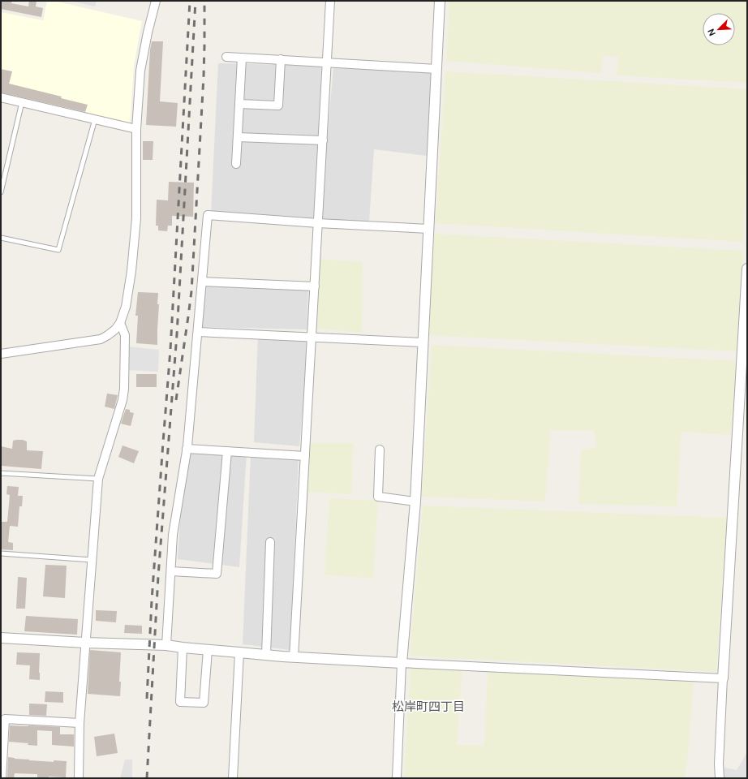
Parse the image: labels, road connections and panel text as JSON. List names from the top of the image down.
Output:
{
  "districts": ["松岸町四丁目"],
  "north": "bottom left"
}
